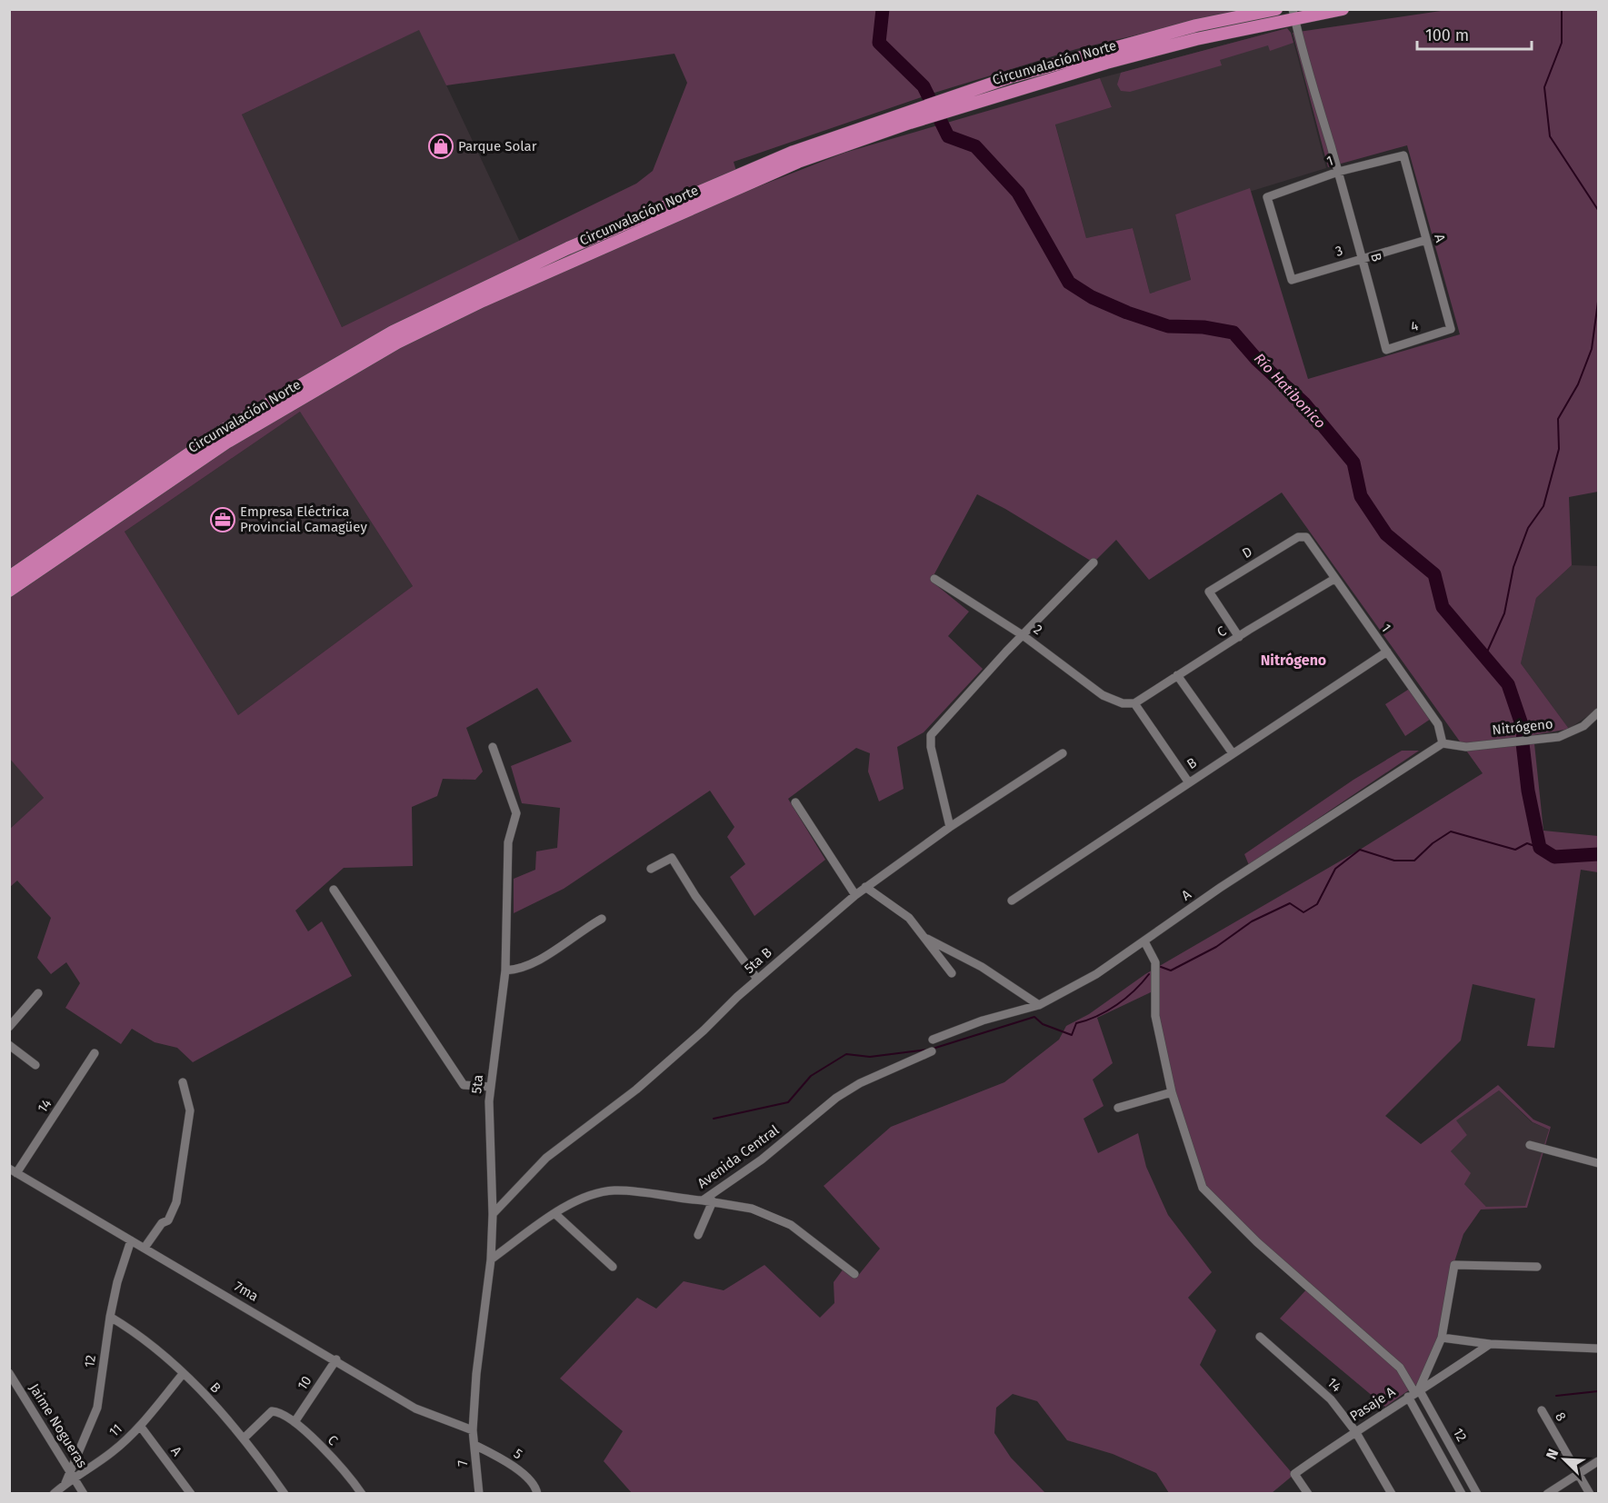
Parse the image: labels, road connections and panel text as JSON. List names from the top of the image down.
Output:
{
  "streets": {
    "highway": ["Circunvalación Norte"],
    "street": [
      "1",
      "A",
      "3",
      "B",
      "4",
      "D",
      "2",
      "C",
      "Nitrógeno",
      "5ta B",
      "5ta",
      "14",
      "Avenida Central",
      "7ma",
      "12",
      "10",
      "Pasaje A",
      "8",
      "Jaime Nogueras",
      "11",
      "5",
      "7"
    ]
  },
  "crossings": [
    ["Circunvalación Norte", "B"],
    ["1", "A"],
    ["1", "3"],
    ["1", "B"],
    ["1", "D"],
    ["1", "C"],
    ["1", "Nitrógeno"],
    ["A", "3"],
    ["A", "4"],
    ["A", "Nitrógeno"],
    ["A", "11"],
    ["3", "B"],
    ["B", "4"],
    ["B", "C"],
    ["B", "12"],
    ["B", "11"],
    ["D", "C"],
    ["2", "C"],
    ["C", "10"],
    ["5ta B", "5ta"],
    ["5ta", "Avenida Central"],
    ["5ta", "7ma"],
    ["5ta", "7"],
    ["14", "7ma"],
    ["14", "Pasaje A"],
    ["7ma", "12"],
    ["7ma", "10"],
    ["7ma", "7"],
    ["12", "Pasaje A"],
    ["12", "Jaime Nogueras"],
    ["12", "11"],
    ["Jaime Nogueras", "11"],
    ["5", "7"]
  ],
  "districts": ["Nitrógeno"],
  "water": ["Río Hatibonico"],
  "places": {
    "shop": ["Parque Solar"],
    "office": ["Empresa Eléctrica Provincial Camagüey"]
  },
  "scale_bar": "100 m",
  "north": "top left"
}
